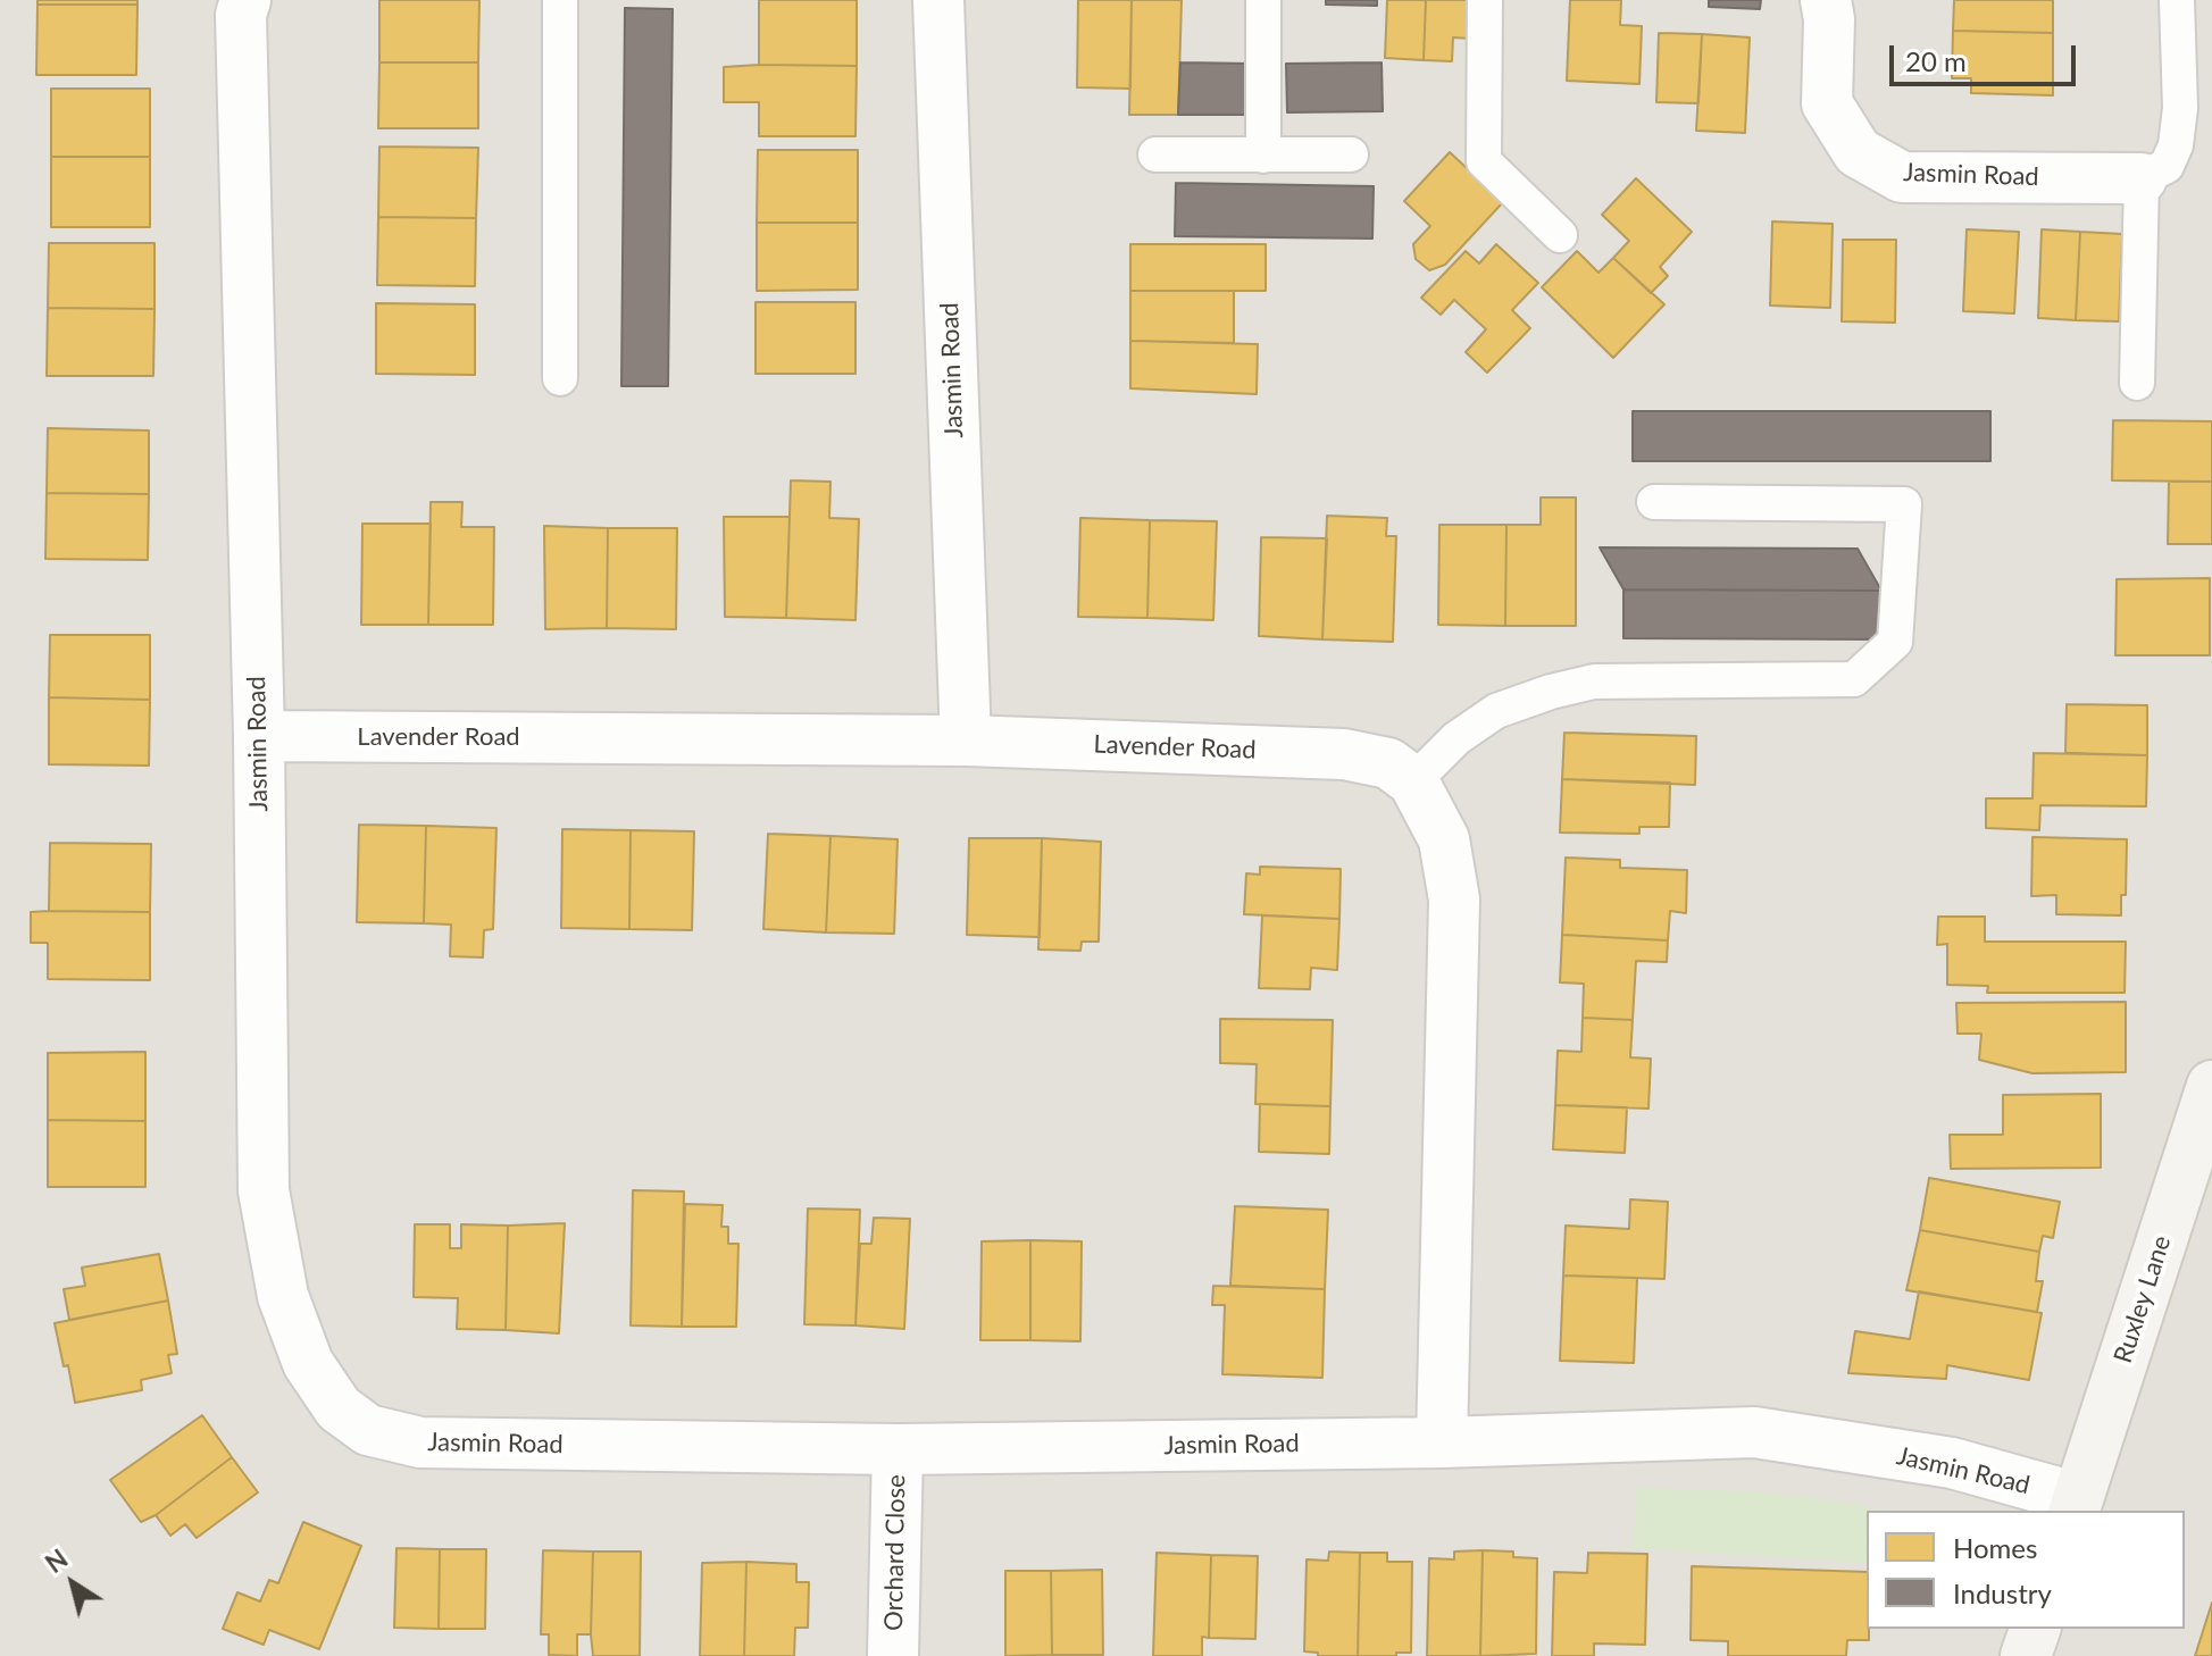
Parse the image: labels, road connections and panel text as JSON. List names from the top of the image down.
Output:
{
  "streets": {
    "main road": ["Ruxley Lane"],
    "street": ["Jasmin Road", "Lavender Road", "Orchard Close"]
  },
  "crossings": [
    ["Jasmin Road", "Lavender Road"],
    ["Jasmin Road", "Ruxley Lane"],
    ["Jasmin Road", "Orchard Close"]
  ],
  "legend": ["Homes", "Industry"],
  "scale_bar": "20 m",
  "north": "top left"
}
